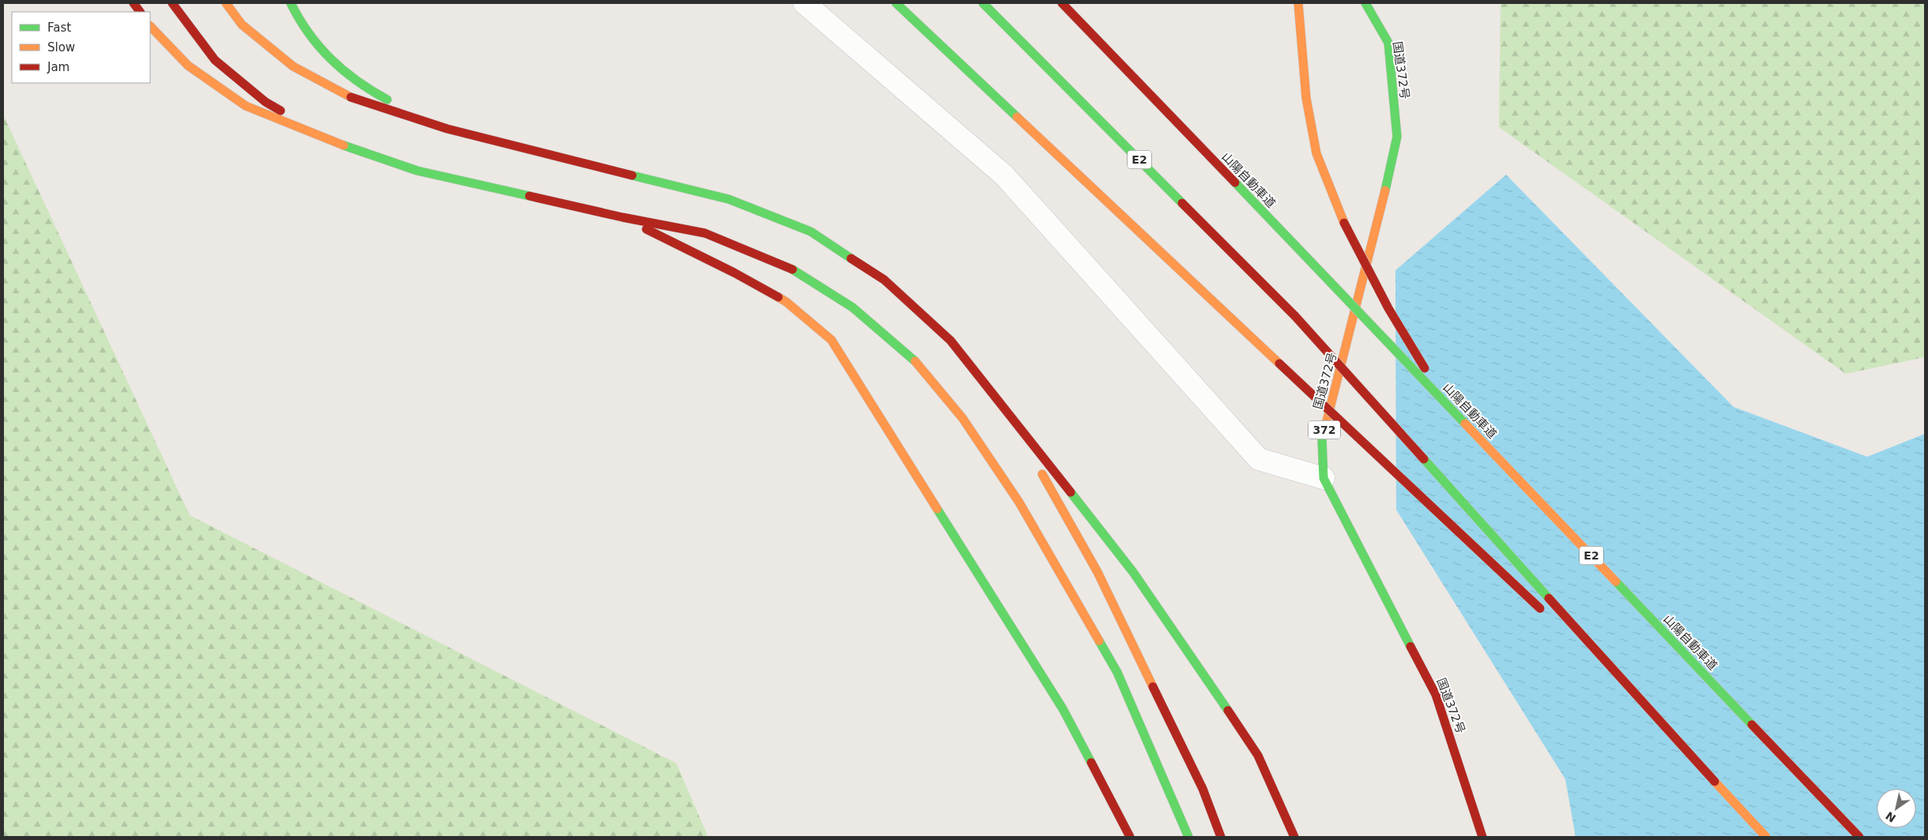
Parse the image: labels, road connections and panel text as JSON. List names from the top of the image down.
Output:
{
  "streets": {
    "highway": [
      "国道372号",
      "E2",
      "山陽自動車道",
      "372"
    ]
  },
  "legend": ["Fast", "Slow", "Jam"],
  "north": "bottom left"
}
